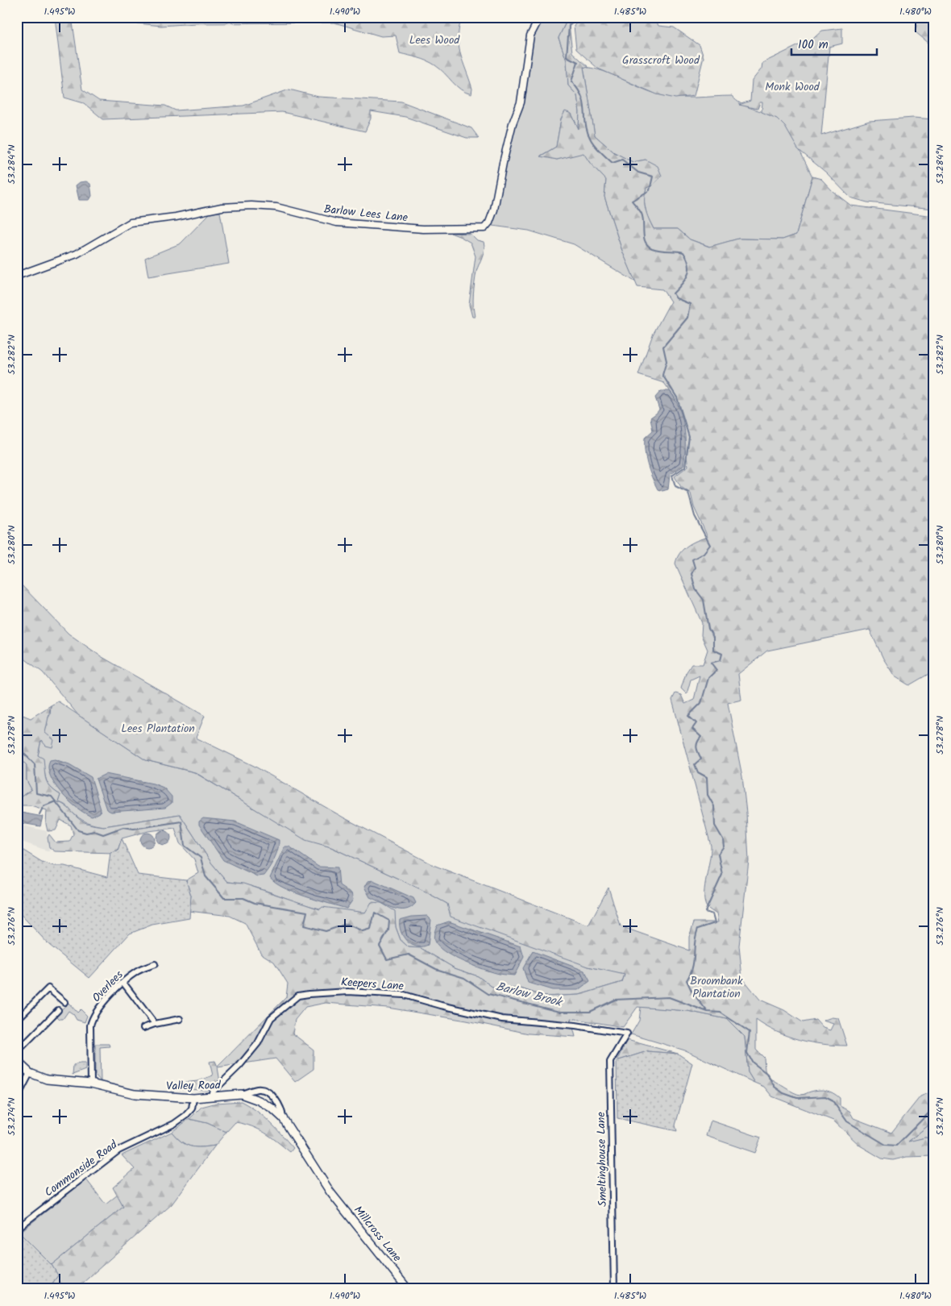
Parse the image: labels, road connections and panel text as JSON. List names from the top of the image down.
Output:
{
  "streets": {
    "main road": ["Valley Road", "Millcross Lane"],
    "street": [
      "Barlow Lees Lane",
      "Keepers Lane",
      "Overlees",
      "Smeltinghouse Lane",
      "Commonside Road"
    ]
  },
  "crossings": [
    ["Keepers Lane", "Valley Road"],
    ["Keepers Lane", "Smeltinghouse Lane"],
    ["Overlees", "Valley Road"],
    ["Valley Road", "Commonside Road"],
    ["Valley Road", "Millcross Lane"]
  ],
  "water": ["Barlow Brook"],
  "parks": [
    "Lees Wood",
    "Grasscroft Wood",
    "Monk Wood",
    "Lees Plantation",
    "Broombank Plantation"
  ],
  "scale_bar": "100 m",
  "coordinates": [
    "1.495°W",
    "1.490°W",
    "1.485°W",
    "1.480°W",
    "53.284°N",
    "53.282°N",
    "53.280°N",
    "53.278°N",
    "53.276°N",
    "53.274°N"
  ]
}
